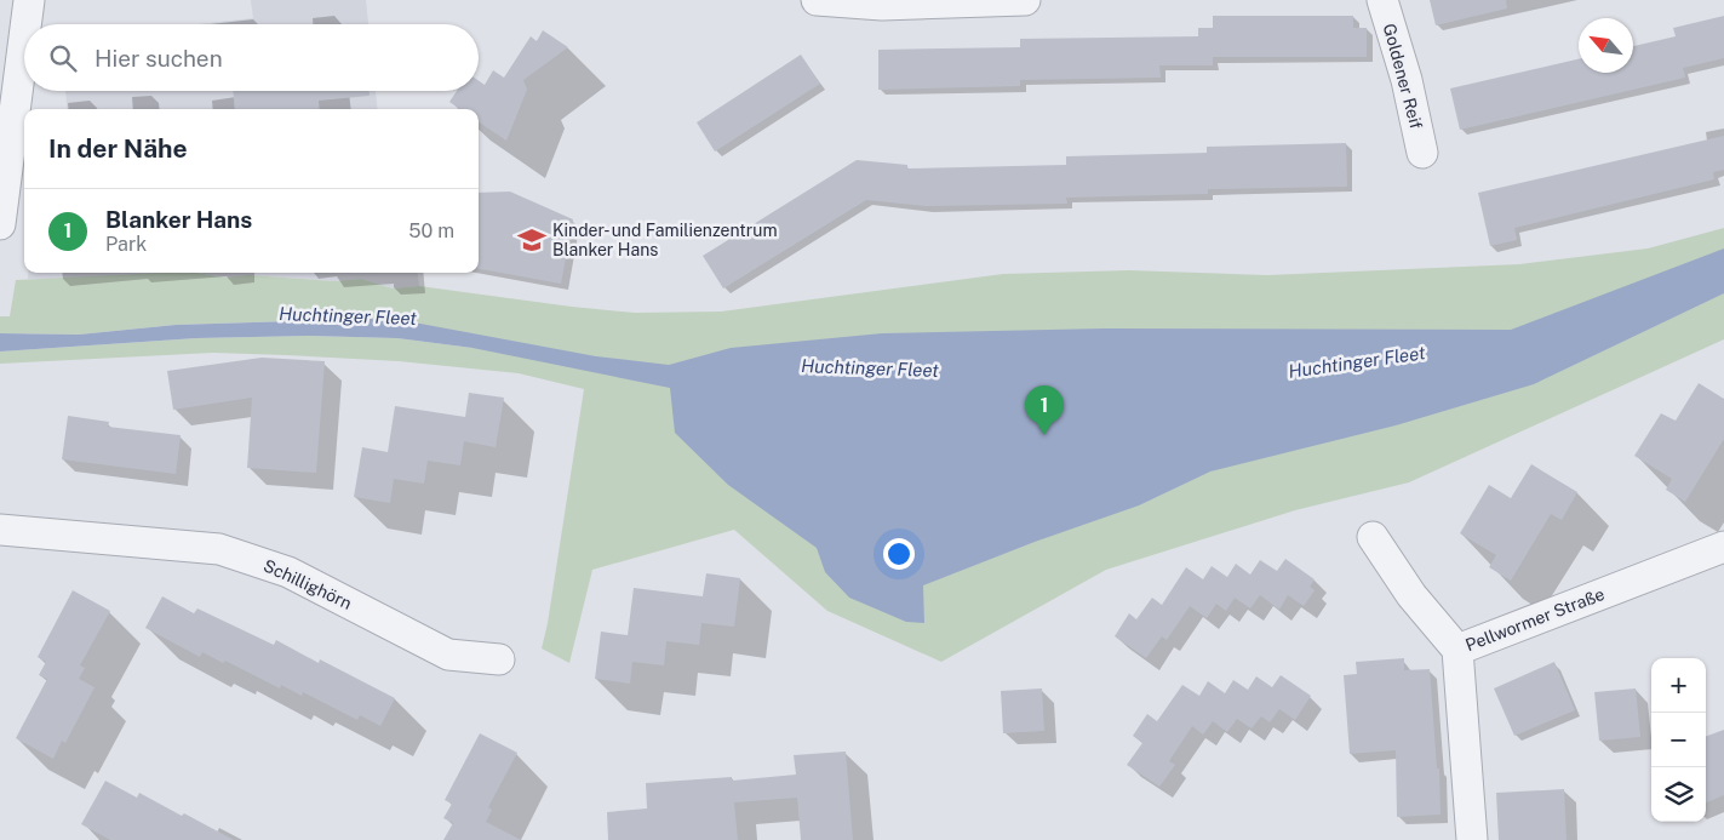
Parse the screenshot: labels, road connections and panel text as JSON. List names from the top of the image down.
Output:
{
  "streets": {
    "street": ["Goldener Reif", "Schillighörn", "Pellwormer Straße"]
  },
  "water": ["Huchtinger Fleet"],
  "places": {
    "school or university": ["Kinder- und Familienzentrum Blanker Hans"]
  },
  "north": "top left",
  "page": {
    "search": "Hier suchen",
    "heading": "In der Nähe",
    "list": [
      {
        "mark": "1",
        "name": "Blanker Hans",
        "note": "Park",
        "value": "50 m"
      }
    ],
    "pins": "1",
    "map_buttons": ["+", "−"]
  }
}
